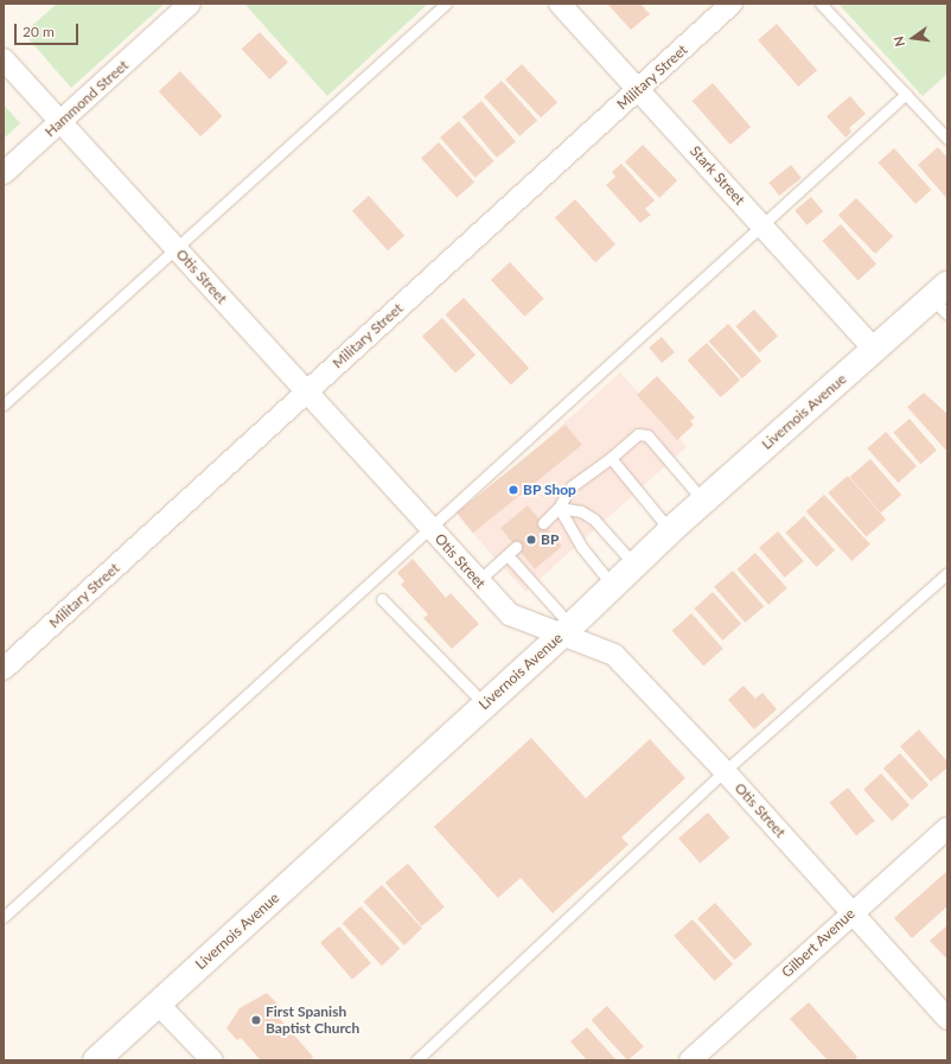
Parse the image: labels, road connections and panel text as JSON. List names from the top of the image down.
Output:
{
  "streets": {
    "main road": ["Livernois Avenue"],
    "street": [
      "Military Street",
      "Hammond Street",
      "Stark Street",
      "Otis Street",
      "Gilbert Avenue"
    ]
  },
  "crossings": [
    ["Military Street", "Stark Street"],
    ["Military Street", "Otis Street"],
    ["Hammond Street", "Otis Street"],
    ["Stark Street", "Livernois Avenue"],
    ["Otis Street", "Livernois Avenue"],
    ["Otis Street", "Gilbert Avenue"]
  ],
  "places": ["BP Shop", "BP", "First Spanish Baptist Church"],
  "scale_bar": "20 m",
  "north": "left"
}
